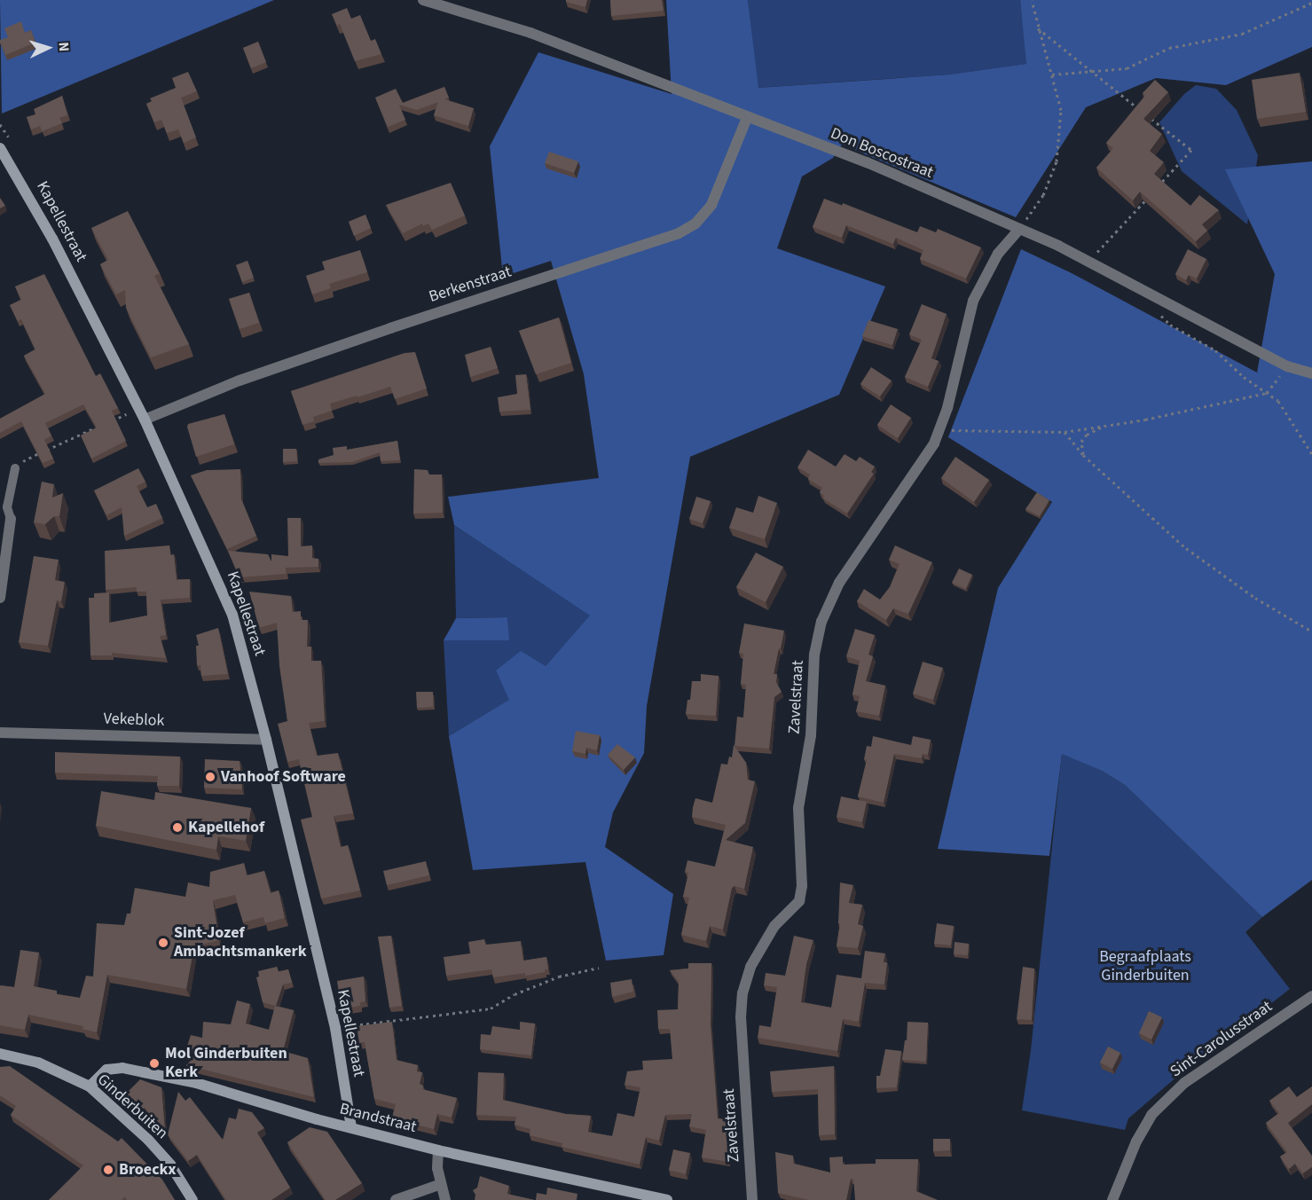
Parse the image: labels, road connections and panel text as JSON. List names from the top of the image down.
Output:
{
  "streets": {
    "street": [
      "Don Boscostraat",
      "Kapellestraat",
      "Berkenstraat",
      "Zavelstraat",
      "Vekeblok",
      "Sint-Carolusstraat",
      "Ginderbuiten",
      "Brandstraat"
    ]
  },
  "crossings": [
    ["Don Boscostraat", "Berkenstraat"],
    ["Don Boscostraat", "Zavelstraat"],
    ["Kapellestraat", "Berkenstraat"],
    ["Kapellestraat", "Vekeblok"],
    ["Kapellestraat", "Brandstraat"],
    ["Ginderbuiten", "Brandstraat"]
  ],
  "parks": ["Begraafplaats Ginderbuiten"],
  "places": [
    "Vanhoof Software",
    "Kapellehof",
    "Sint-Jozef Ambachtsmankerk",
    "Mol Ginderbuiten Kerk",
    "Broeckx"
  ],
  "north": "right"
}
